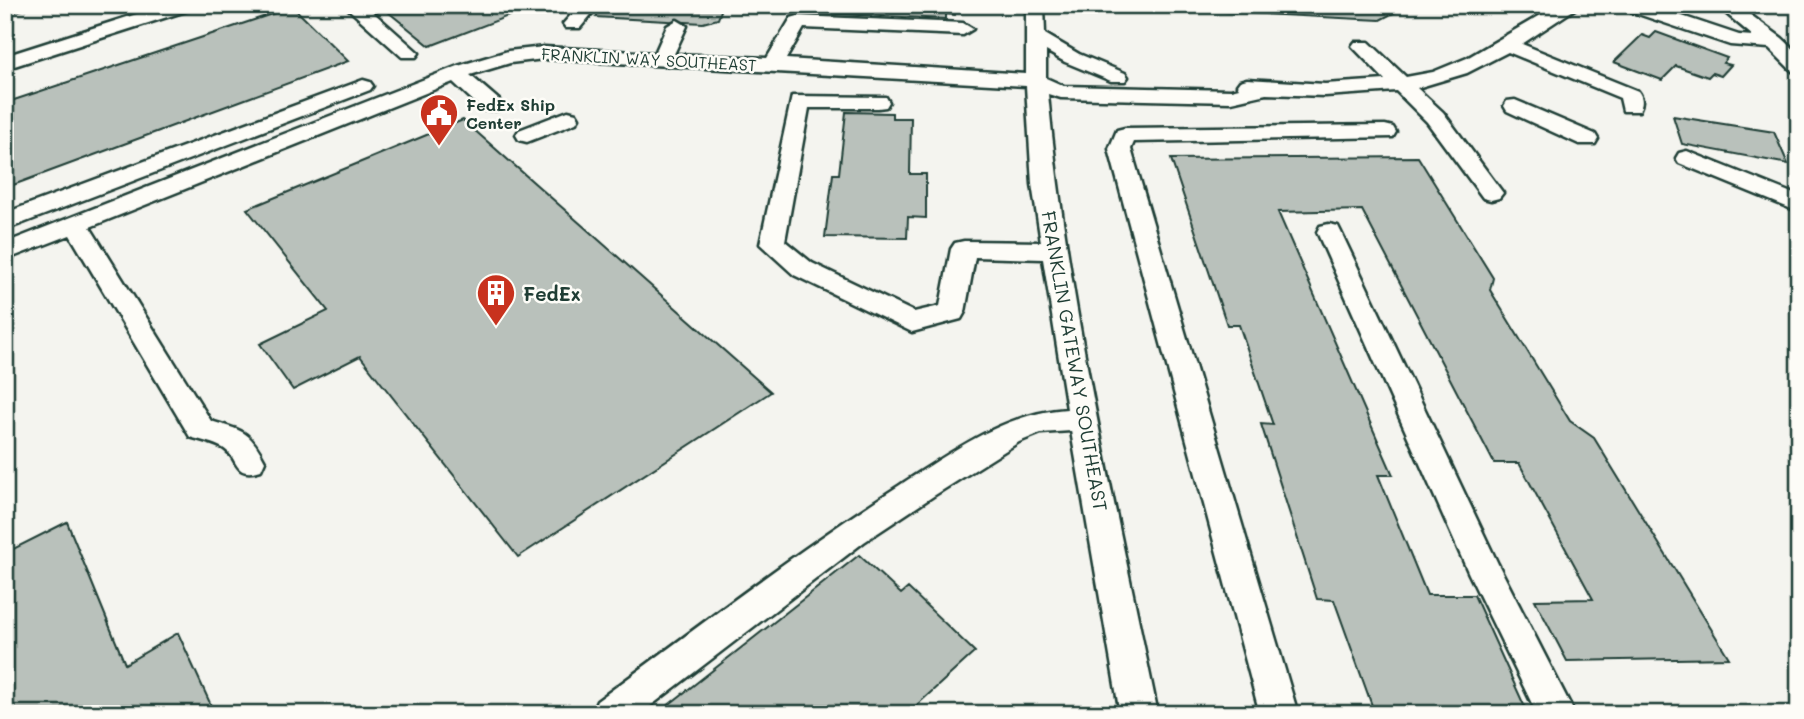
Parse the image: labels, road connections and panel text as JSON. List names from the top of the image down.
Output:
{
  "streets": {
    "street": ["FRANKLIN WAY SOUTHEAST", "FRANKLIN GATEWAY SOUTHEAST"]
  },
  "crossings": [
    ["FRANKLIN WAY SOUTHEAST", "FRANKLIN GATEWAY SOUTHEAST"]
  ],
  "places": {
    "public building": ["FedEx Ship Center"],
    "building": ["FedEx"]
  }
}
